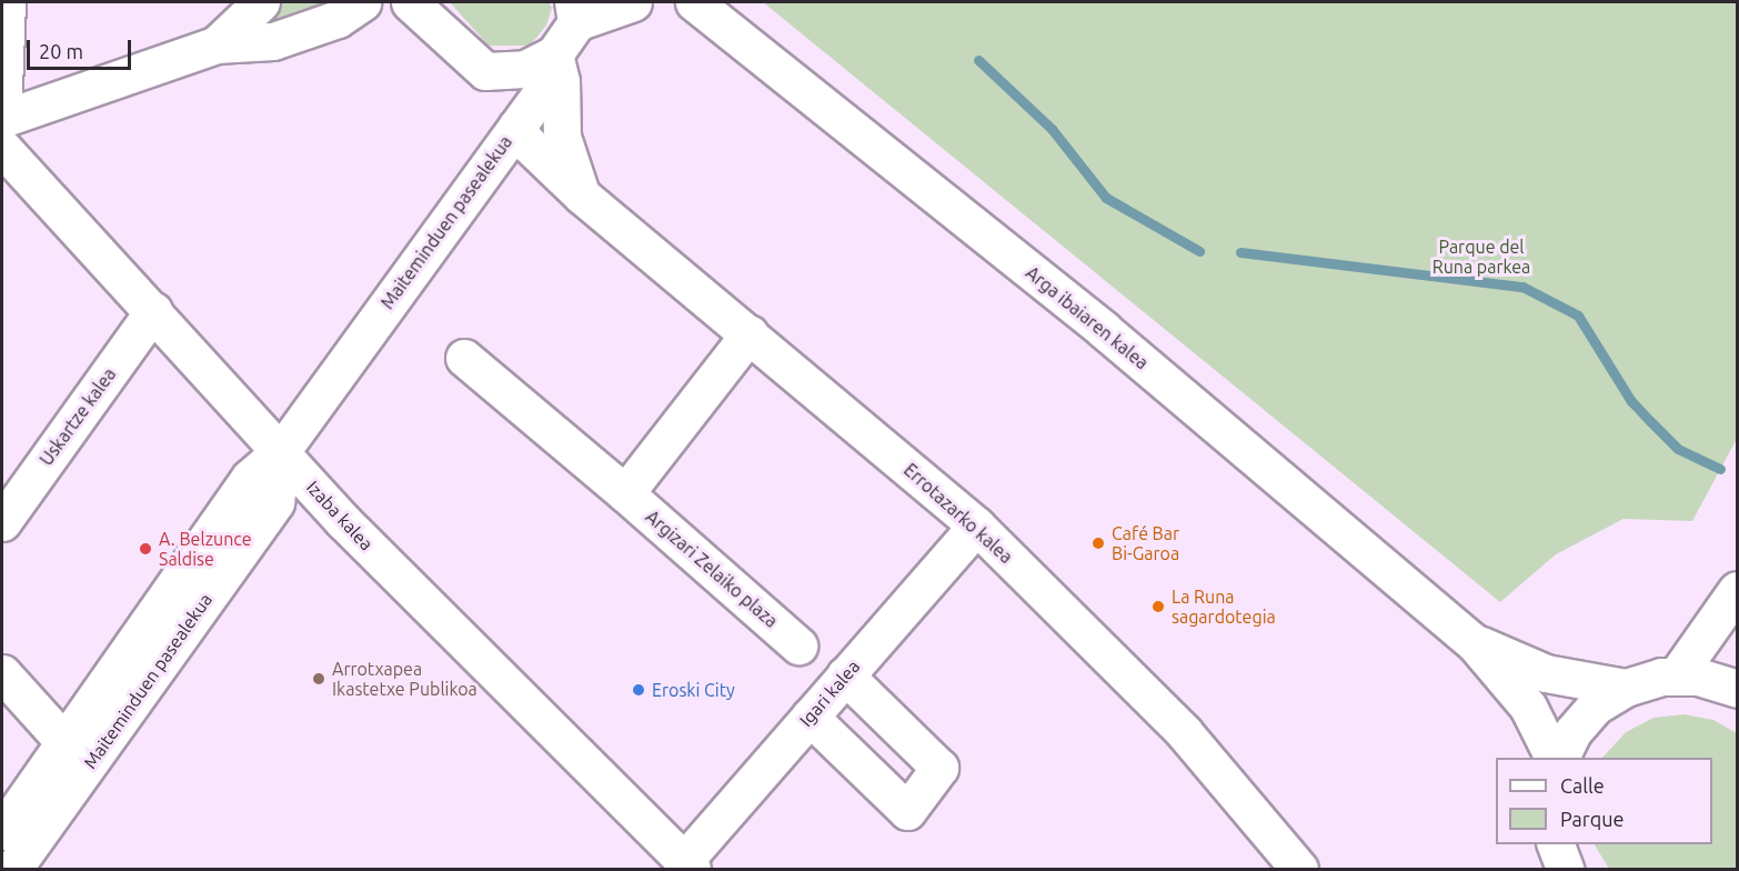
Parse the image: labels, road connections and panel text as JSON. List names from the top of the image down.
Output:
{
  "streets": {
    "street": [
      "Maiteminduen pasealekua",
      "Arga ibaiaren kalea",
      "Uskartze kalea",
      "Errotazarko kalea",
      "Izaba kalea",
      "Argizari Zelaiko plaza",
      "Igari kalea"
    ]
  },
  "crossings": [
    ["Maiteminduen pasealekua", "Errotazarko kalea"],
    ["Maiteminduen pasealekua", "Izaba kalea"],
    ["Uskartze kalea", "Izaba kalea"],
    ["Errotazarko kalea", "Igari kalea"],
    ["Izaba kalea", "Igari kalea"]
  ],
  "parks": ["Parque del Runa parkea"],
  "places": [
    "Café Bar Bi-Garoa",
    "A. Belzunce Saldise",
    "La Runa sagardotegia",
    "Arrotxapea Ikastetxe Publikoa",
    "Eroski City"
  ],
  "legend": ["Calle", "Parque"],
  "scale_bar": "20 m"
}
